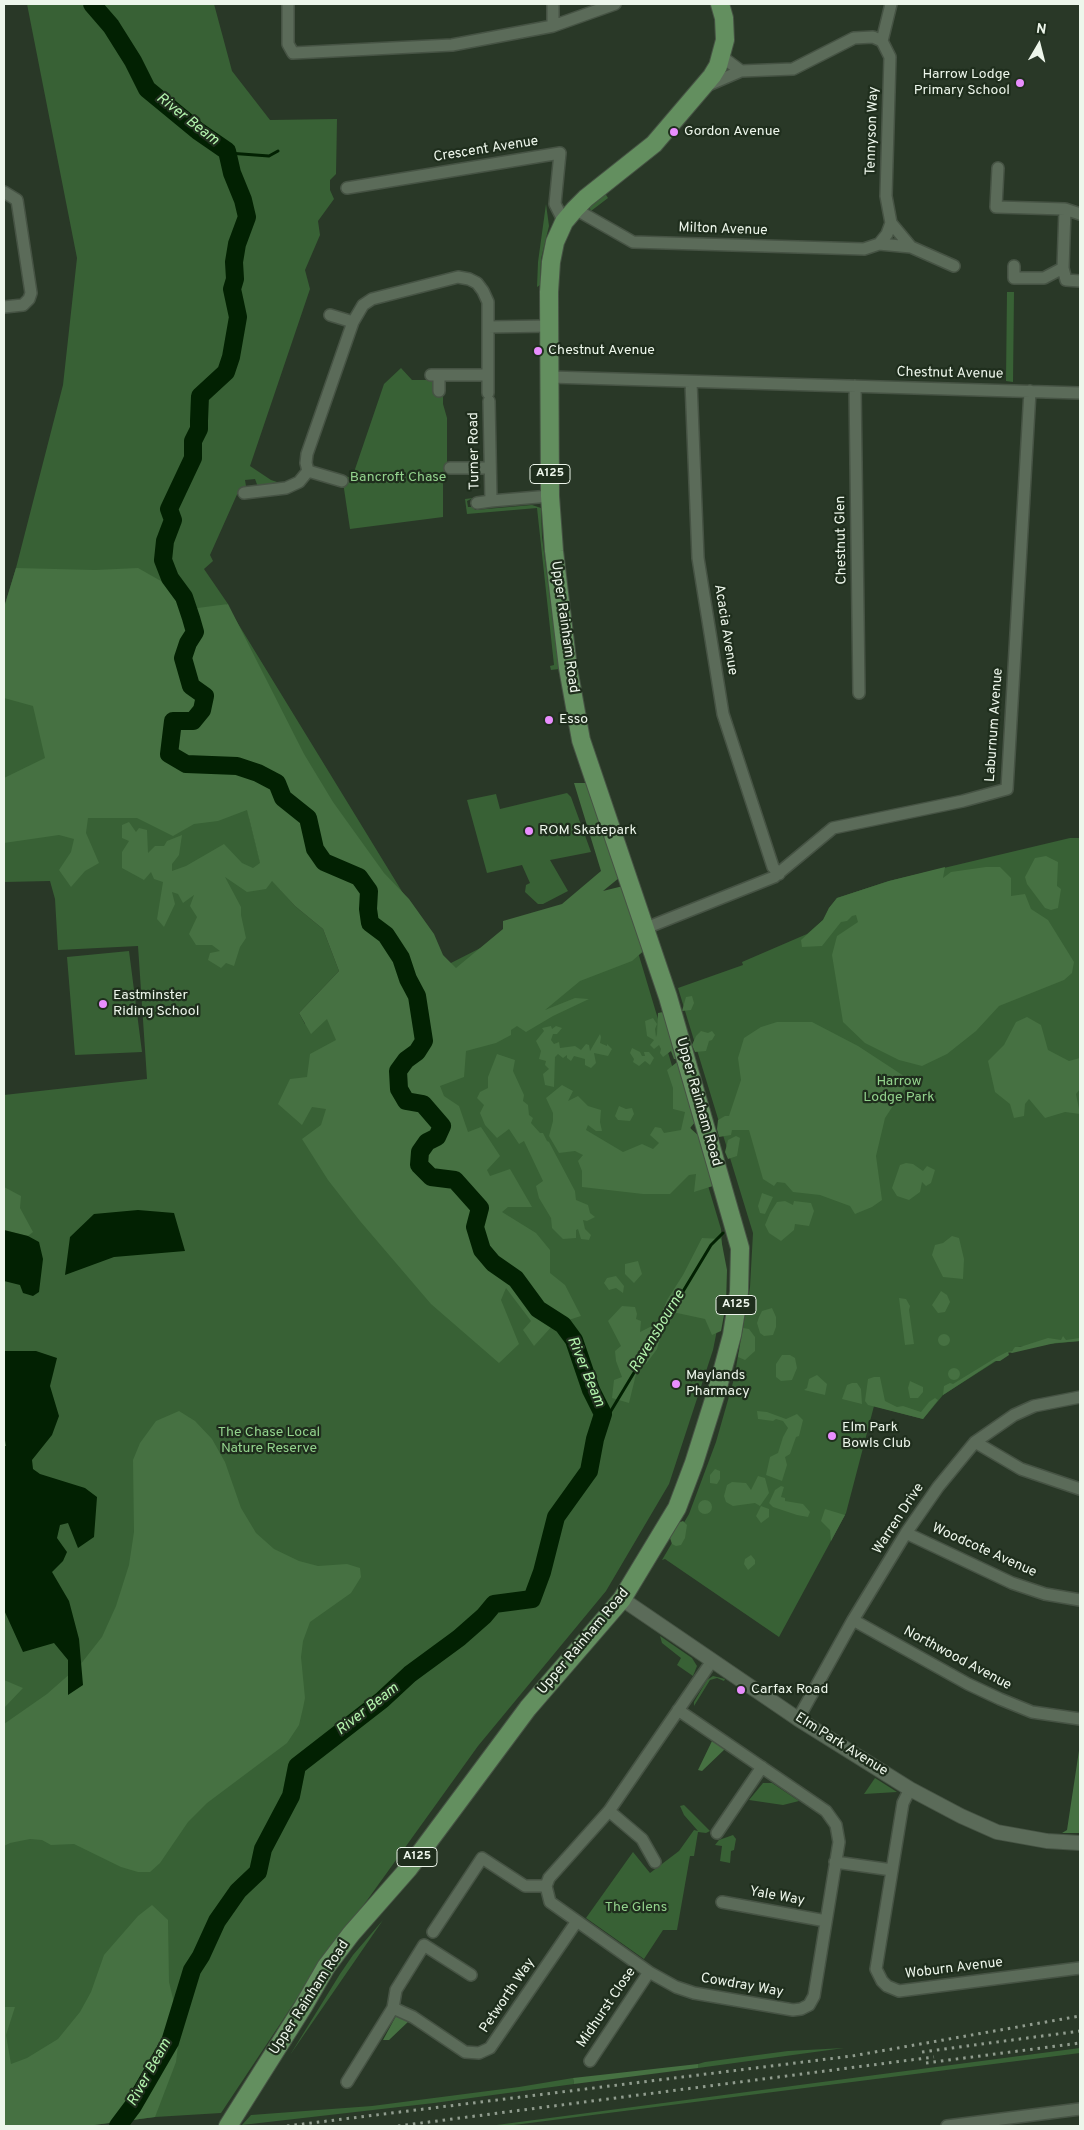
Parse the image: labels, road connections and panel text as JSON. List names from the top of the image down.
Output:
{
  "streets": {
    "main road": ["A125", "Upper Rainham Road"],
    "street": [
      "Tennyson Way",
      "Crescent Avenue",
      "Milton Avenue",
      "Chestnut Avenue",
      "Turner Road",
      "Chestnut Glen",
      "Acacia Avenue",
      "Laburnum Avenue",
      "Warren Drive",
      "Woodcote Avenue",
      "Northwood Avenue",
      "Elm Park Avenue",
      "Yale Way",
      "Woburn Avenue",
      "Cowdray Way",
      "Petworth Way",
      "Midhurst Close"
    ]
  },
  "crossings": [
    ["Tennyson Way", "Milton Avenue"],
    ["Crescent Avenue", "Milton Avenue"],
    ["Crescent Avenue", "Upper Rainham Road"],
    ["Milton Avenue", "Upper Rainham Road"],
    ["Chestnut Avenue", "Chestnut Glen"],
    ["Chestnut Avenue", "Upper Rainham Road"],
    ["Chestnut Avenue", "Acacia Avenue"],
    ["Chestnut Avenue", "Laburnum Avenue"],
    ["Turner Road", "Upper Rainham Road"],
    ["Upper Rainham Road", "Laburnum Avenue"],
    ["Upper Rainham Road", "Elm Park Avenue"],
    ["Acacia Avenue", "Laburnum Avenue"],
    ["Warren Drive", "Woodcote Avenue"],
    ["Warren Drive", "Northwood Avenue"],
    ["Warren Drive", "Elm Park Avenue"],
    ["Elm Park Avenue", "Woburn Avenue"],
    ["Yale Way", "Cowdray Way"],
    ["Cowdray Way", "Petworth Way"],
    ["Cowdray Way", "Midhurst Close"]
  ],
  "water": ["River Beam", "Ravensbourne"],
  "parks": [
    "Bancroft Chase",
    "Harrow Lodge Park",
    "The Chase Local Nature Reserve",
    "The Glens"
  ],
  "places": [
    "Harrow Lodge Primary School",
    "Gordon Avenue",
    "Chestnut Avenue",
    "Esso",
    "ROM Skatepark",
    "Eastminster Riding School",
    "Maylands Pharmacy",
    "Elm Park Bowls Club",
    "Carfax Road"
  ],
  "north": "top"
}
